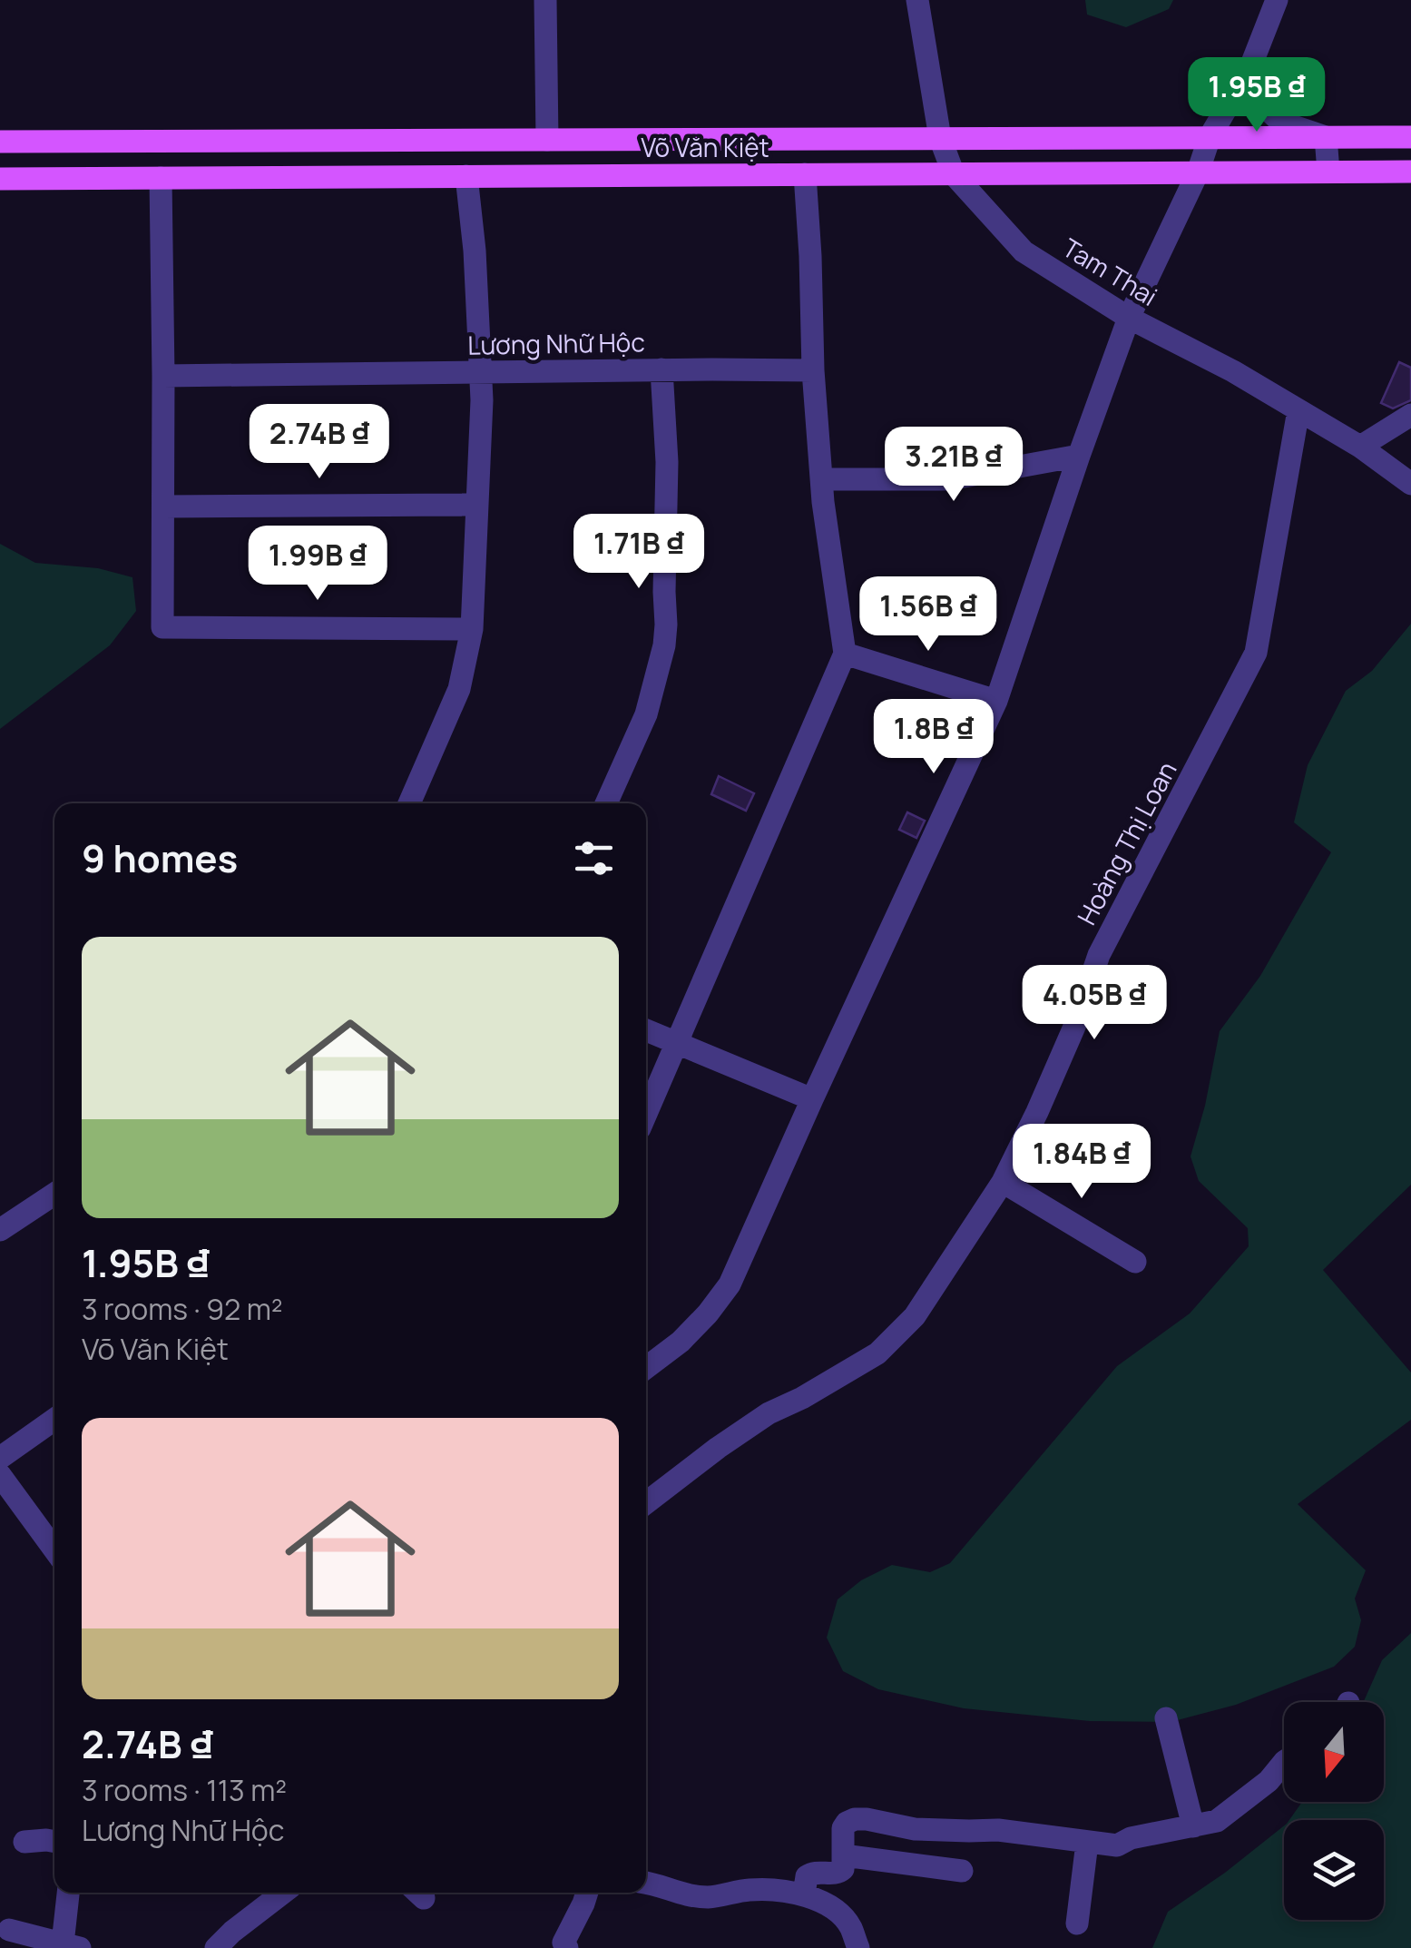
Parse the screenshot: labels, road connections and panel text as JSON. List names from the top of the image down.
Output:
{
  "streets": {
    "main road": ["Võ Văn Kiệt"],
    "street": ["Tam Thai", "Lương Nhữ Hộc", "Hoàng Thị Loan"]
  },
  "crossings": [
    ["Võ Văn Kiệt", "Tam Thai"],
    ["Tam Thai", "Hoàng Thị Loan"]
  ],
  "north": "bottom",
  "page": {
    "price": [
      "1.95B ₫",
      "2.74B ₫",
      "3.21B ₫",
      "1.71B ₫",
      "1.99B ₫",
      "1.56B ₫",
      "1.8B ₫",
      "4.05B ₫",
      "1.84B ₫"
    ],
    "heading": "9 homes",
    "list": [
      {
        "name": "1.95B ₫",
        "note": "3 rooms · 92 m² · Võ Văn Kiệt"
      },
      {
        "name": "2.74B ₫",
        "note": "3 rooms · 113 m² · Lương Nhữ Hộc"
      }
    ]
  }
}
